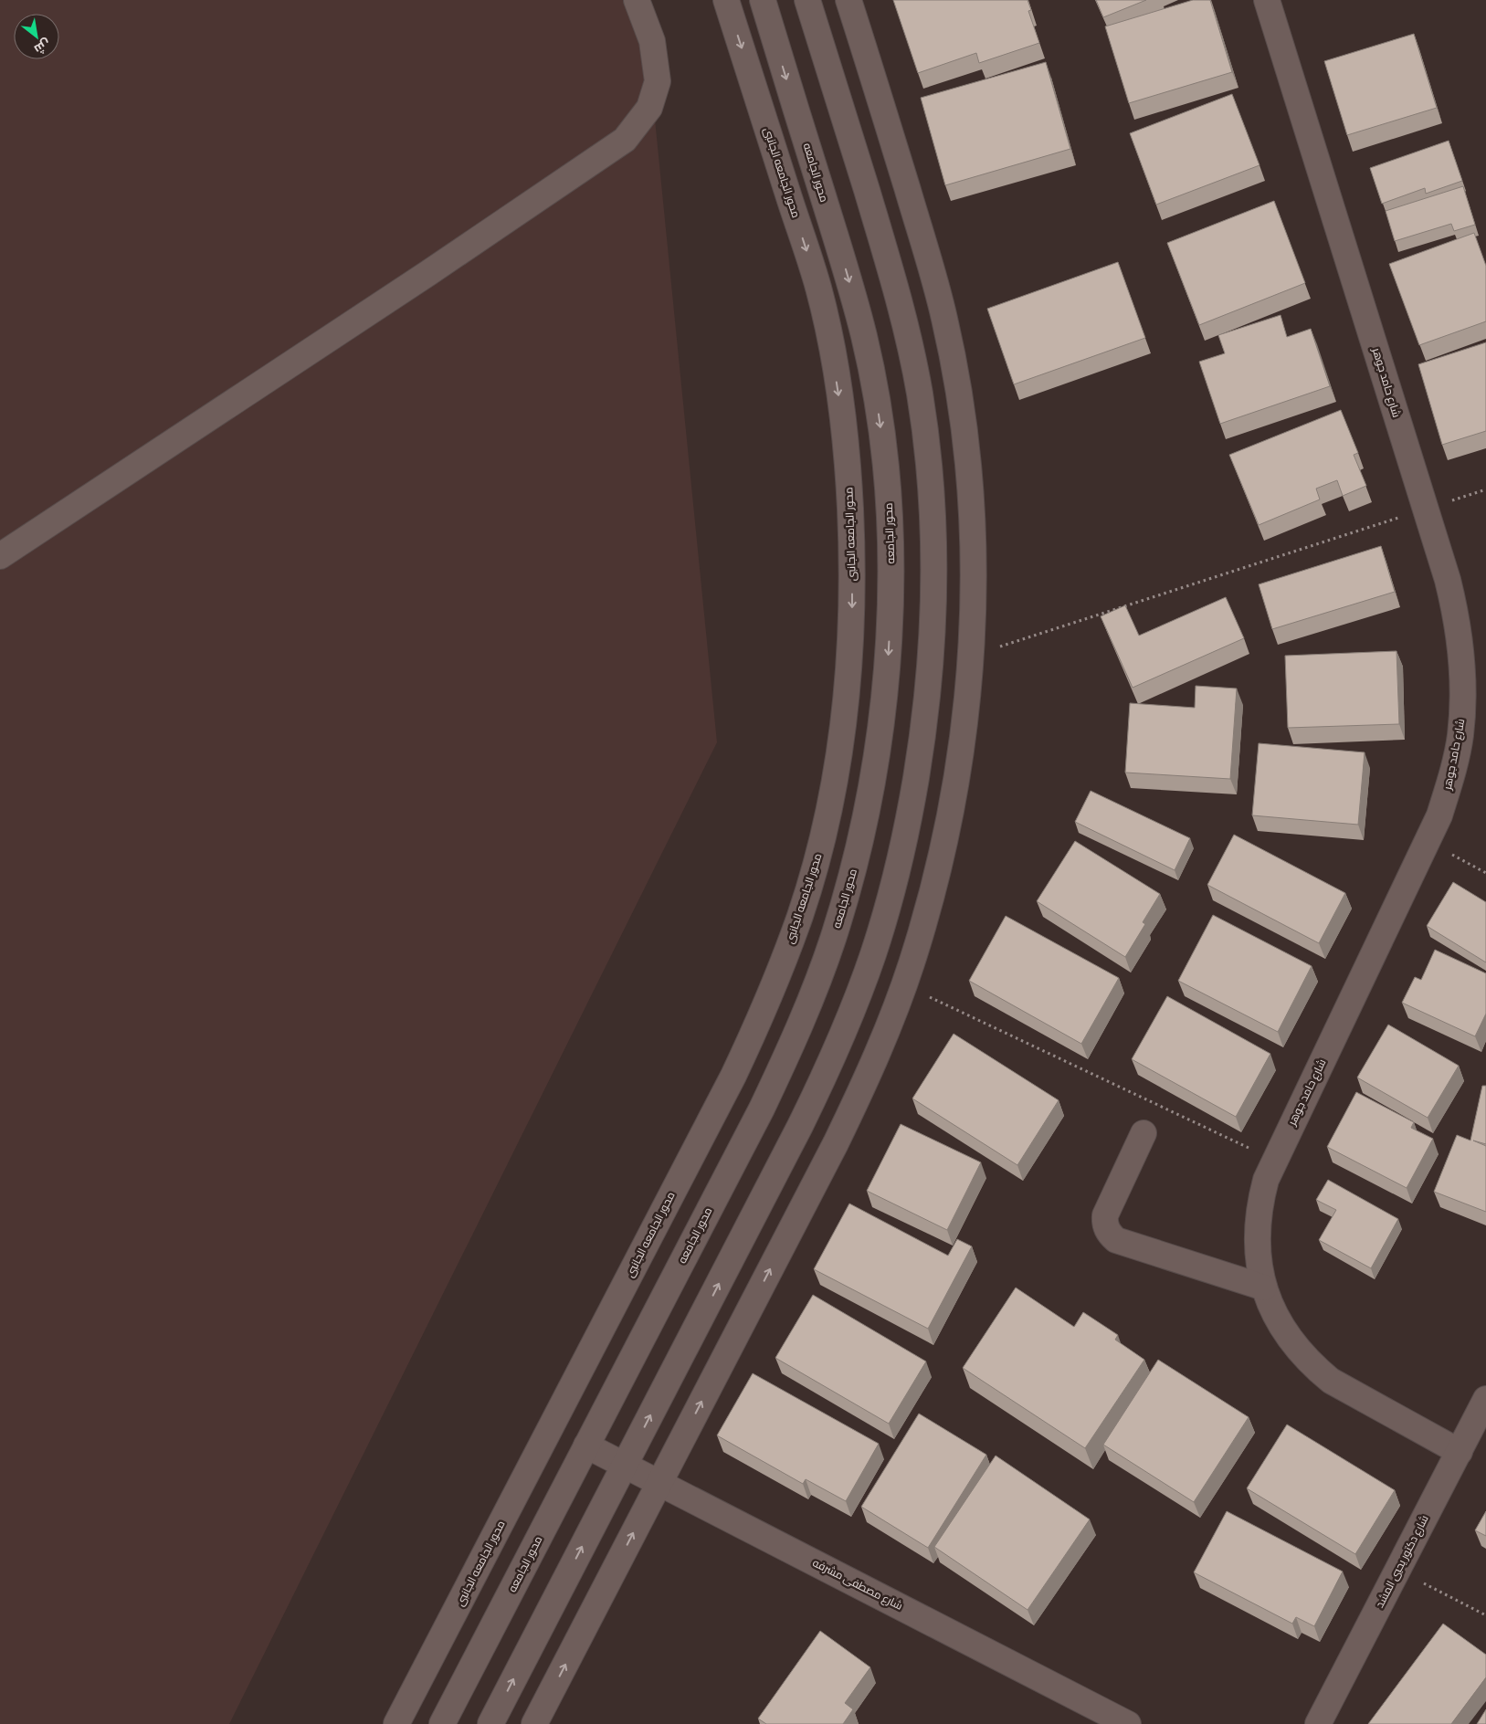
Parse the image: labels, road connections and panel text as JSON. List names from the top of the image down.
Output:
{
  "streets": {
    "street": [
      "محور الجامعه الجانبى",
      "محور الجامعه",
      "شارع حامد جوهر",
      "شارع دكتور يحيي المشد",
      "شارع مصطفى مشرفه"
    ]
  },
  "crossings": [
    ["محور الجامعه", "شارع مصطفى مشرفه"],
    ["شارع حامد جوهر", "شارع دكتور يحيي المشد"]
  ],
  "north": "bottom right"
}
